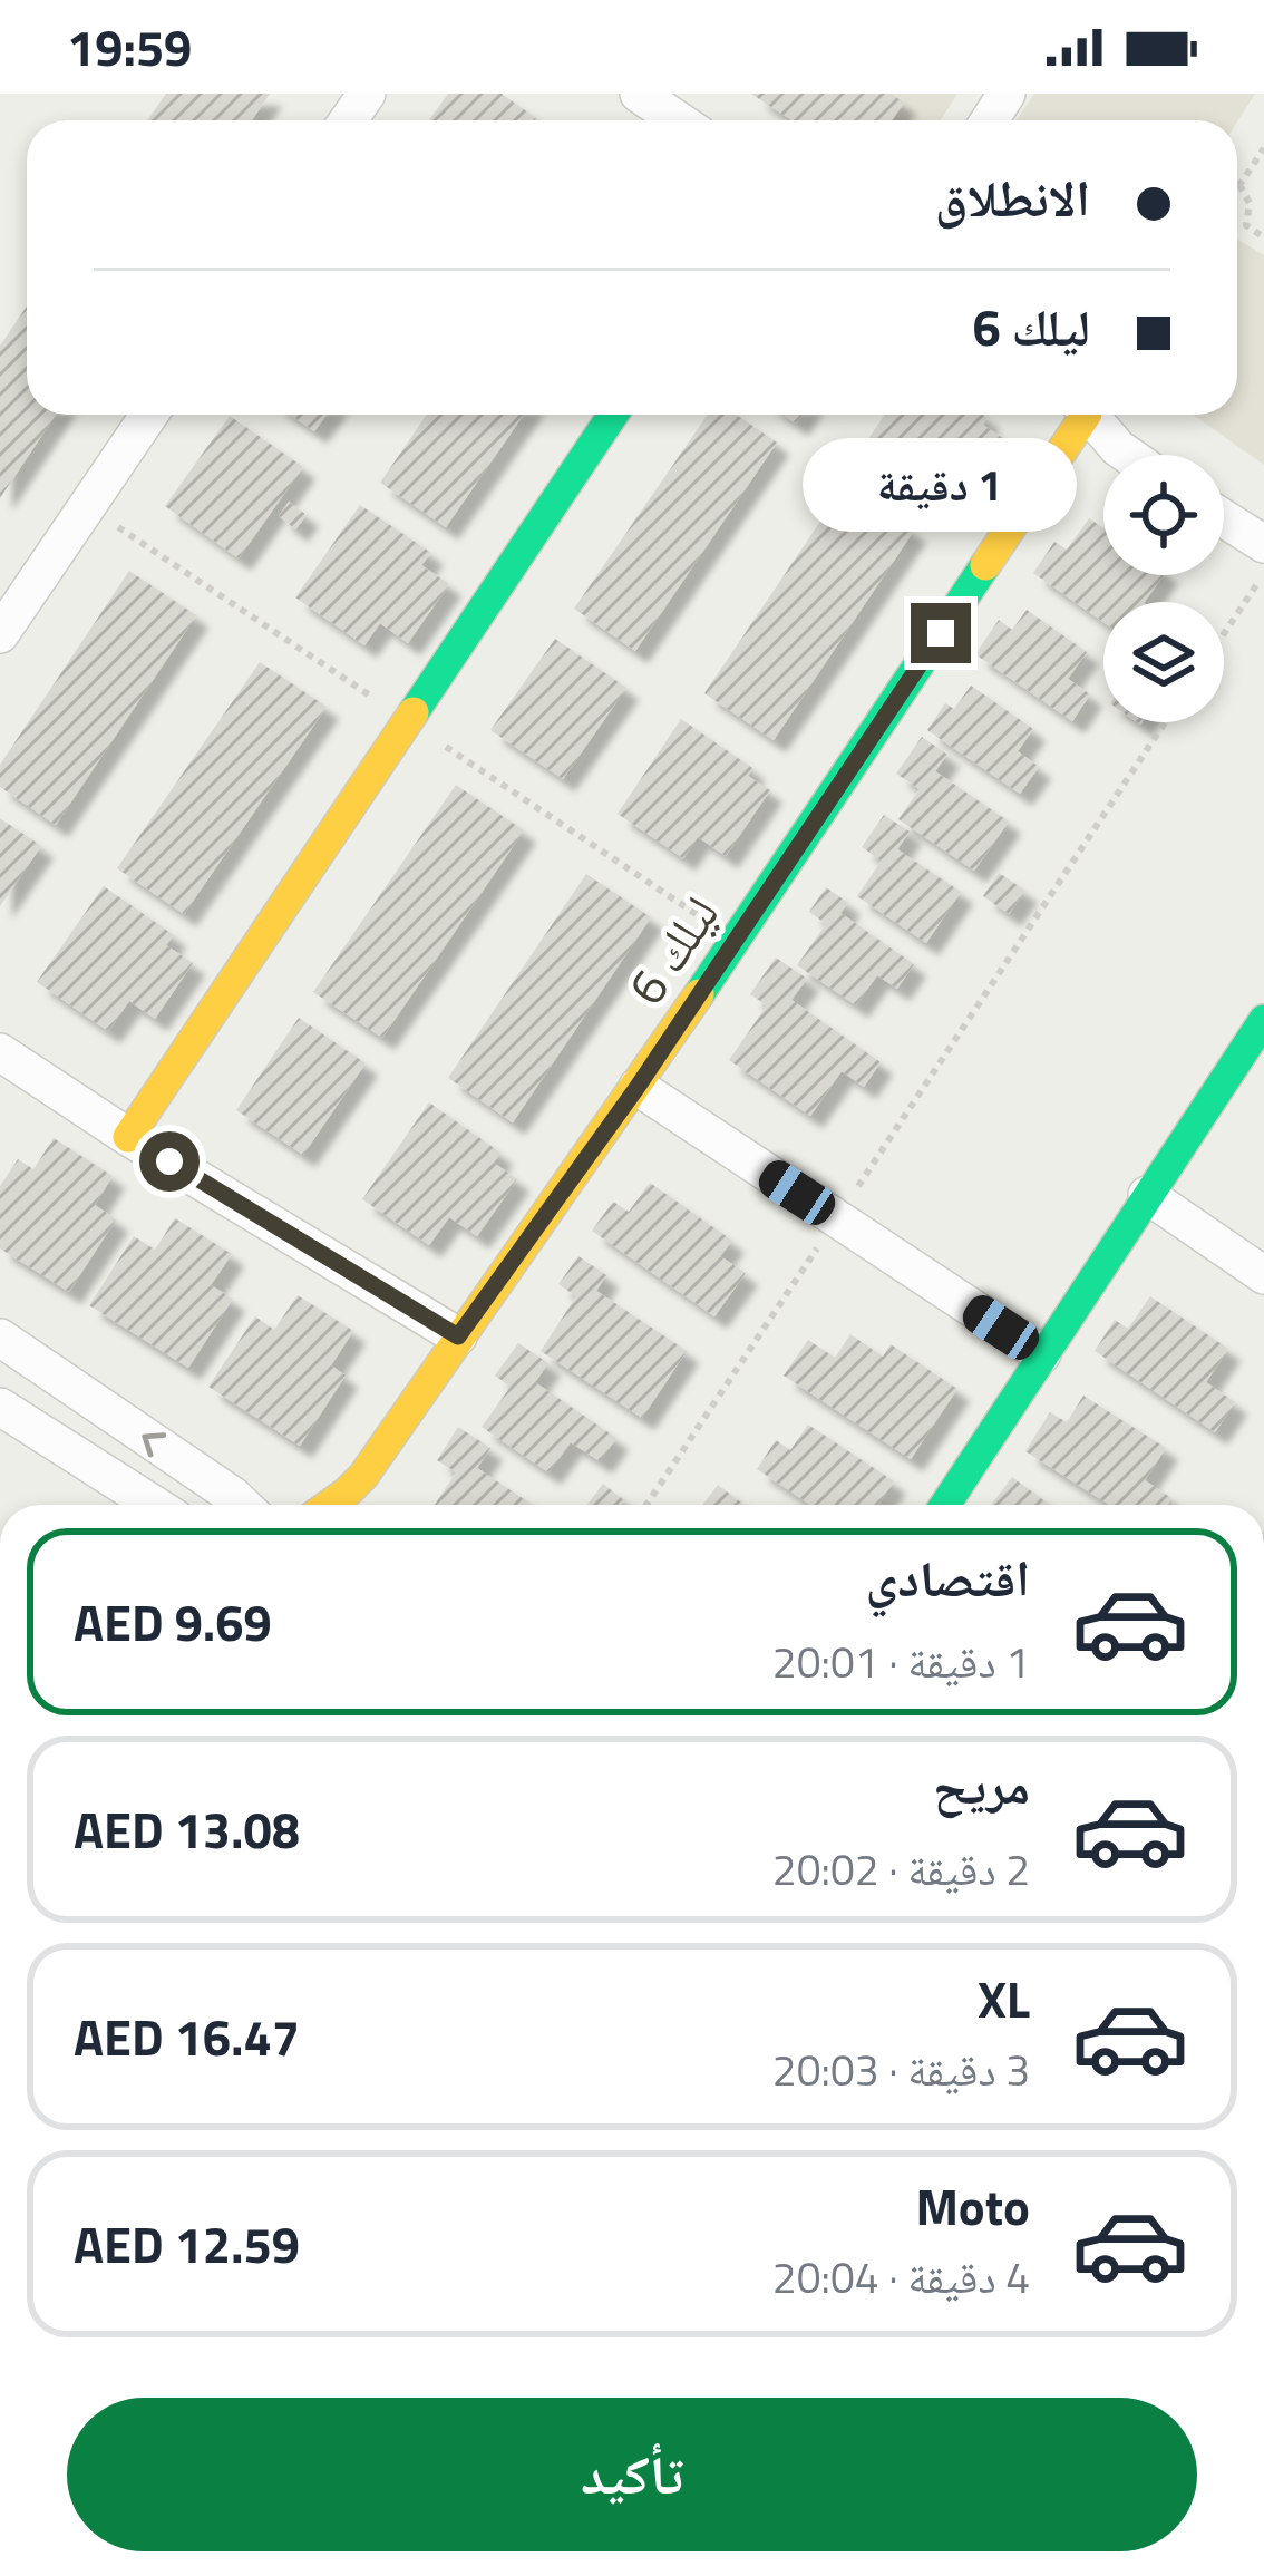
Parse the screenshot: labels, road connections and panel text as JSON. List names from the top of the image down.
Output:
{
  "streets": {
    "street": ["ليلك 6"]
  },
  "page": {
    "status": "19:59",
    "banner": ["الانطلاق", "ليلك 6"],
    "bubble": "1 دقيقة",
    "list": [
      {
        "name": "اقتصادي",
        "note": "1 دقيقة · 20:01",
        "value": "AED 9.69"
      },
      {
        "name": "مريح",
        "note": "2 دقيقة · 20:02",
        "value": "AED 13.08"
      },
      {
        "name": "XL",
        "note": "3 دقيقة · 20:03",
        "value": "AED 16.47"
      },
      {
        "name": "Moto",
        "note": "4 دقيقة · 20:04",
        "value": "AED 12.59"
      }
    ],
    "buttons": "تأكيد"
  }
}
